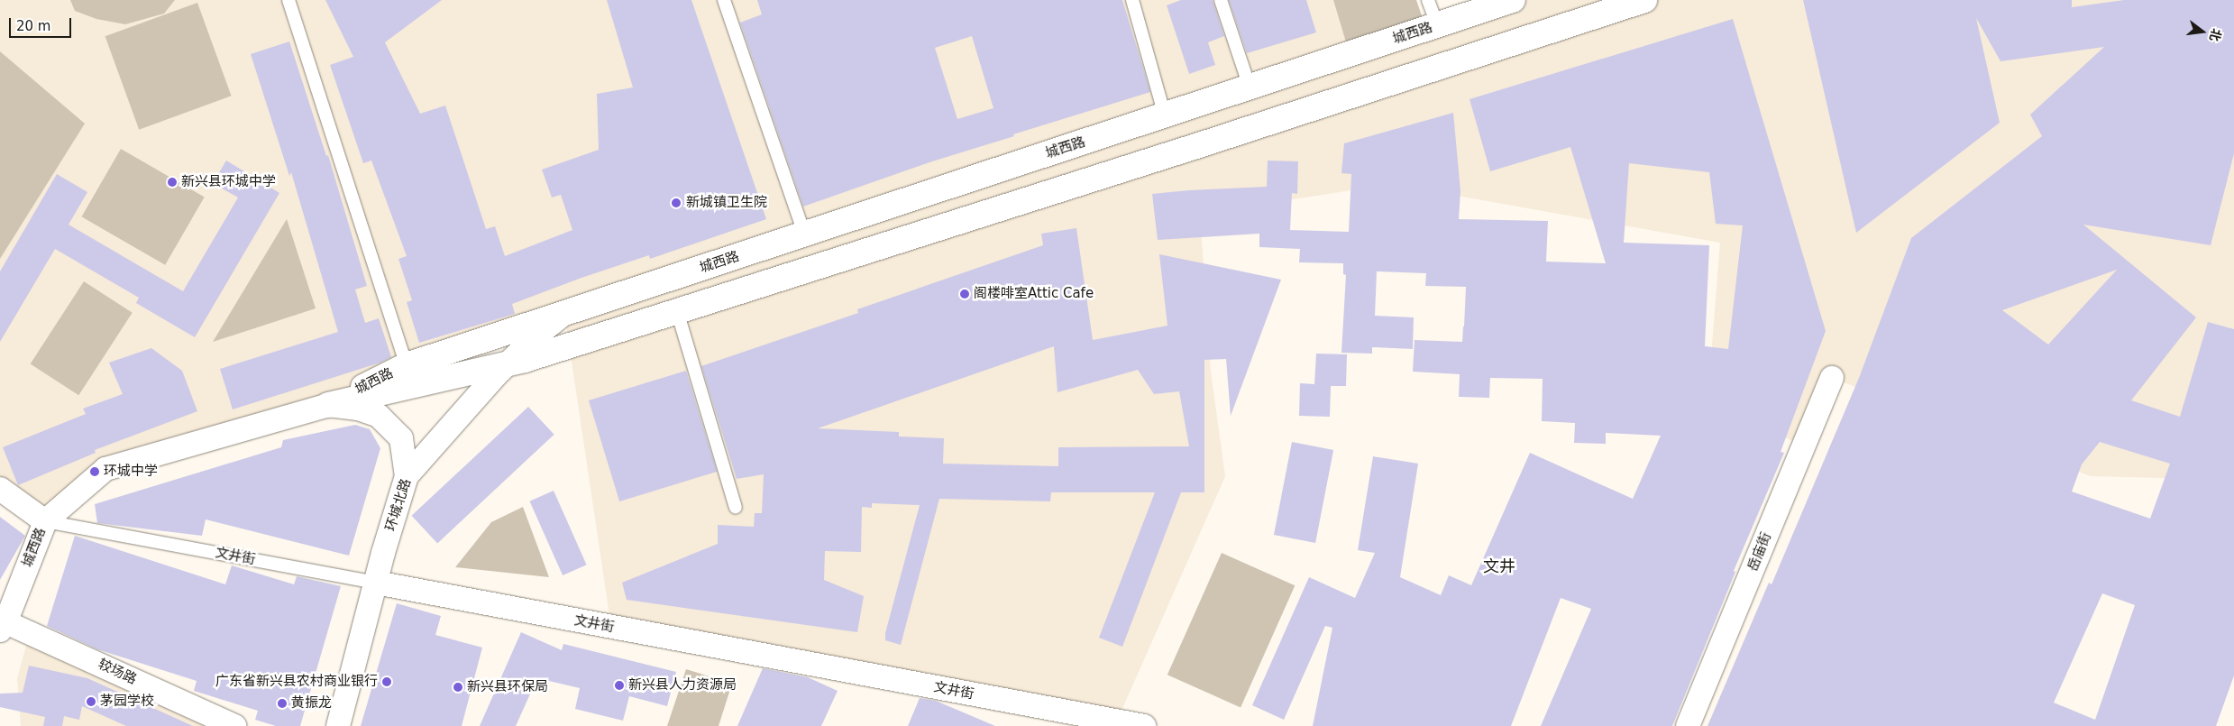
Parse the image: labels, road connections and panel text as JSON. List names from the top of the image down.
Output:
{
  "streets": {
    "main road": ["城西路"],
    "street": [
      "环城北路",
      "岳庙街",
      "文井街",
      "较场路"
    ]
  },
  "crossings": [
    ["城西路", "环城北路"],
    ["城西路", "文井街"],
    ["城西路", "较场路"],
    ["环城北路", "文井街"]
  ],
  "districts": ["文井"],
  "places": [
    "新兴县环城中学",
    "新城镇卫生院",
    "阁楼啡室Attic Cafe",
    "环城中学",
    "广东省新兴县农村商业银行",
    "新兴县人力资源局",
    "新兴县环保局",
    "茅园学校",
    "黄振龙"
  ],
  "scale_bar": "20 m",
  "north": "right"
}
